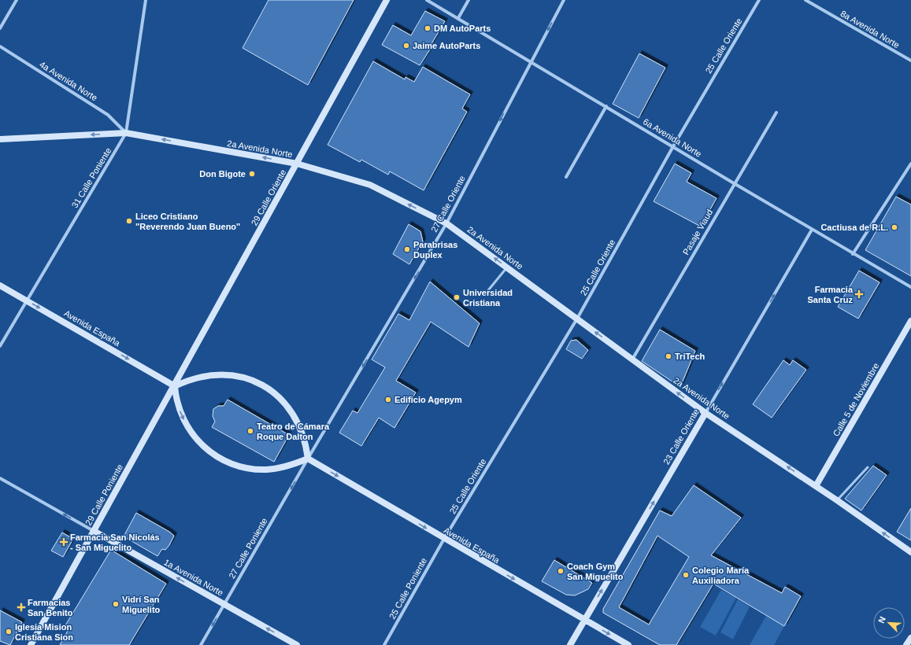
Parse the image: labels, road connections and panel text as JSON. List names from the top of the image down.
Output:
{
  "streets": {
    "main road": [
      "2a Avenida Norte",
      "29 Calle Oriente",
      "Avenida España",
      "Calle 5 de Noviembre",
      "23 Calle Oriente",
      "29 Calle Poniente",
      "1a Avenida Norte"
    ],
    "street": [
      "8a Avenida Norte",
      "25 Calle Oriente",
      "4a Avenida Norte",
      "6a Avenida Norte",
      "31 Calle Poniente",
      "27 Calle Oriente",
      "Pasaje Viaud",
      "27 Calle Poniente",
      "25 Calle Poniente"
    ]
  },
  "crossings": [
    ["25 Calle Oriente", "6a Avenida Norte"],
    ["25 Calle Oriente", "2a Avenida Norte"],
    ["25 Calle Oriente", "Avenida España"],
    ["25 Calle Oriente", "25 Calle Poniente"],
    ["4a Avenida Norte", "2a Avenida Norte"],
    ["4a Avenida Norte", "31 Calle Poniente"],
    ["6a Avenida Norte", "27 Calle Oriente"],
    ["6a Avenida Norte", "Pasaje Viaud"],
    ["6a Avenida Norte", "23 Calle Oriente"],
    ["2a Avenida Norte", "31 Calle Poniente"],
    ["2a Avenida Norte", "29 Calle Oriente"],
    ["2a Avenida Norte", "27 Calle Oriente"],
    ["2a Avenida Norte", "Pasaje Viaud"],
    ["2a Avenida Norte", "Calle 5 de Noviembre"],
    ["2a Avenida Norte", "23 Calle Oriente"],
    ["31 Calle Poniente", "Avenida España"],
    ["29 Calle Oriente", "Avenida España"],
    ["29 Calle Oriente", "29 Calle Poniente"],
    ["27 Calle Oriente", "Avenida España"],
    ["27 Calle Oriente", "27 Calle Poniente"],
    ["Avenida España", "23 Calle Oriente"],
    ["Avenida España", "29 Calle Poniente"],
    ["Avenida España", "27 Calle Poniente"],
    ["Avenida España", "25 Calle Poniente"],
    ["29 Calle Poniente", "1a Avenida Norte"],
    ["27 Calle Poniente", "1a Avenida Norte"]
  ],
  "one_way": [
    "2a Avenida Norte",
    "27 Calle Oriente",
    "Avenida España",
    "23 Calle Oriente",
    "27 Calle Poniente",
    "1a Avenida Norte"
  ],
  "places": {
    "other": [
      "DM AutoParts",
      "Jaime AutoParts",
      "Don Bigote",
      "Liceo Cristiano \"Reverendo Juan Bueno\"",
      "Cactiusa de R.L.",
      "Parabrisas Duplex",
      "Universidad Cristiana",
      "TriTech",
      "Edificio Agepym",
      "Teatro de Cámara Roque Dalton",
      "Coach Gym San Miguelito",
      "Colegio María Auxiliadora",
      "Vidrí San Miguelito",
      "Iglesia Mision Cristiana Sion"
    ],
    "health": ["Farmacia Santa Cruz", "Farmacia San Nicolás - San Miguelito", "Farmacias San Benito"]
  },
  "north": "top left"
}
